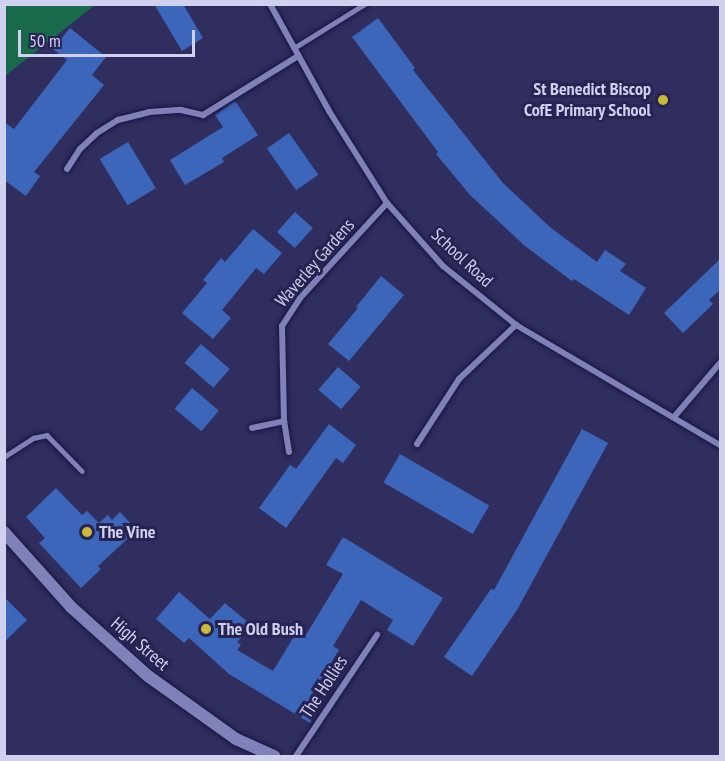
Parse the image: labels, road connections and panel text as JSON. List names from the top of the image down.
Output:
{
  "streets": {
    "street": [
      "School Road",
      "Waverley Gardens",
      "High Street",
      "The Hollies"
    ]
  },
  "crossings": [
    ["School Road", "Waverley Gardens"]
  ],
  "places": ["St Benedict Biscop CofE Primary School", "The Vine", "The Old Bush"],
  "scale_bar": "50 m"
}
